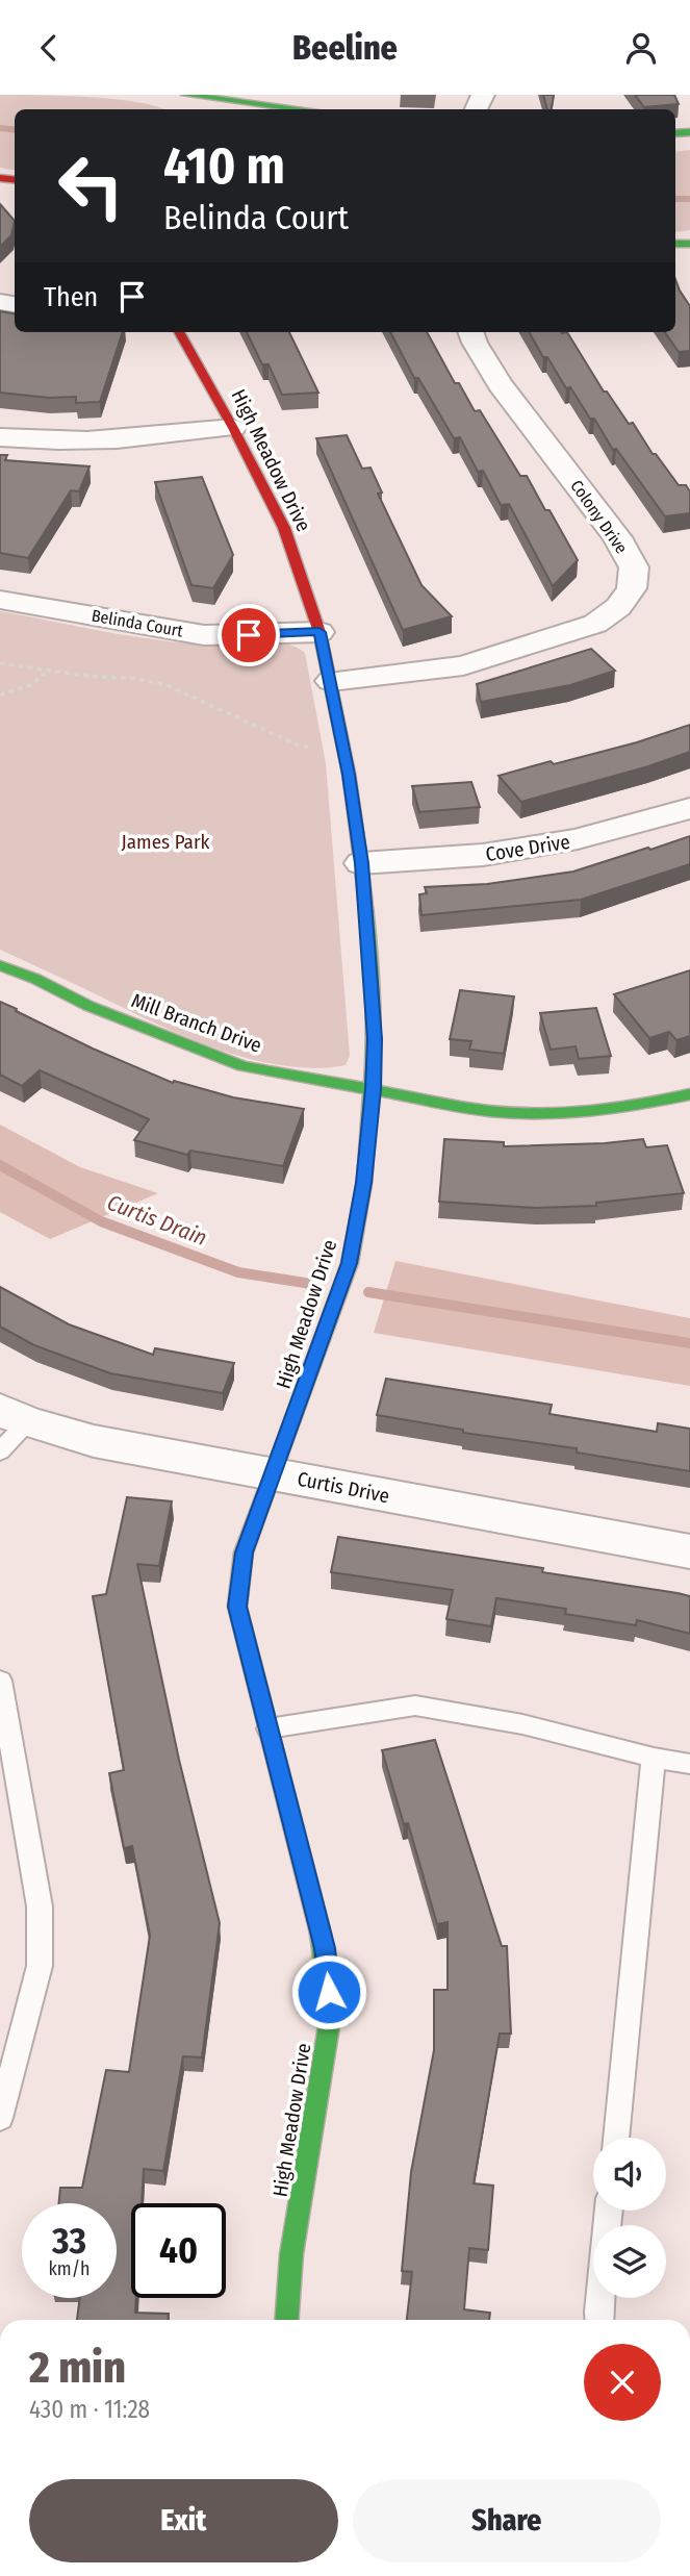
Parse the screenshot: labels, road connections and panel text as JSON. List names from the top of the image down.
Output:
{
  "streets": {
    "street": [
      "High Meadow Drive",
      "Colony Drive",
      "Belinda Court",
      "Cove Drive",
      "Mill Branch Drive",
      "Curtis Drive"
    ]
  },
  "crossings": [
    ["High Meadow Drive", "Colony Drive"],
    ["High Meadow Drive", "Belinda Court"],
    ["High Meadow Drive", "Cove Drive"],
    ["High Meadow Drive", "Mill Branch Drive"],
    ["High Meadow Drive", "Curtis Drive"]
  ],
  "water": ["Curtis Drain"],
  "parks": ["James Park"],
  "page": {
    "header": "Beeline",
    "turn": ["410 m", "Belinda Court"],
    "then": "Then",
    "speed": "33 km/h",
    "limit": "40",
    "heading": ["2 min", "430 m · 11:28"],
    "buttons": ["Exit", "Share"]
  }
}
